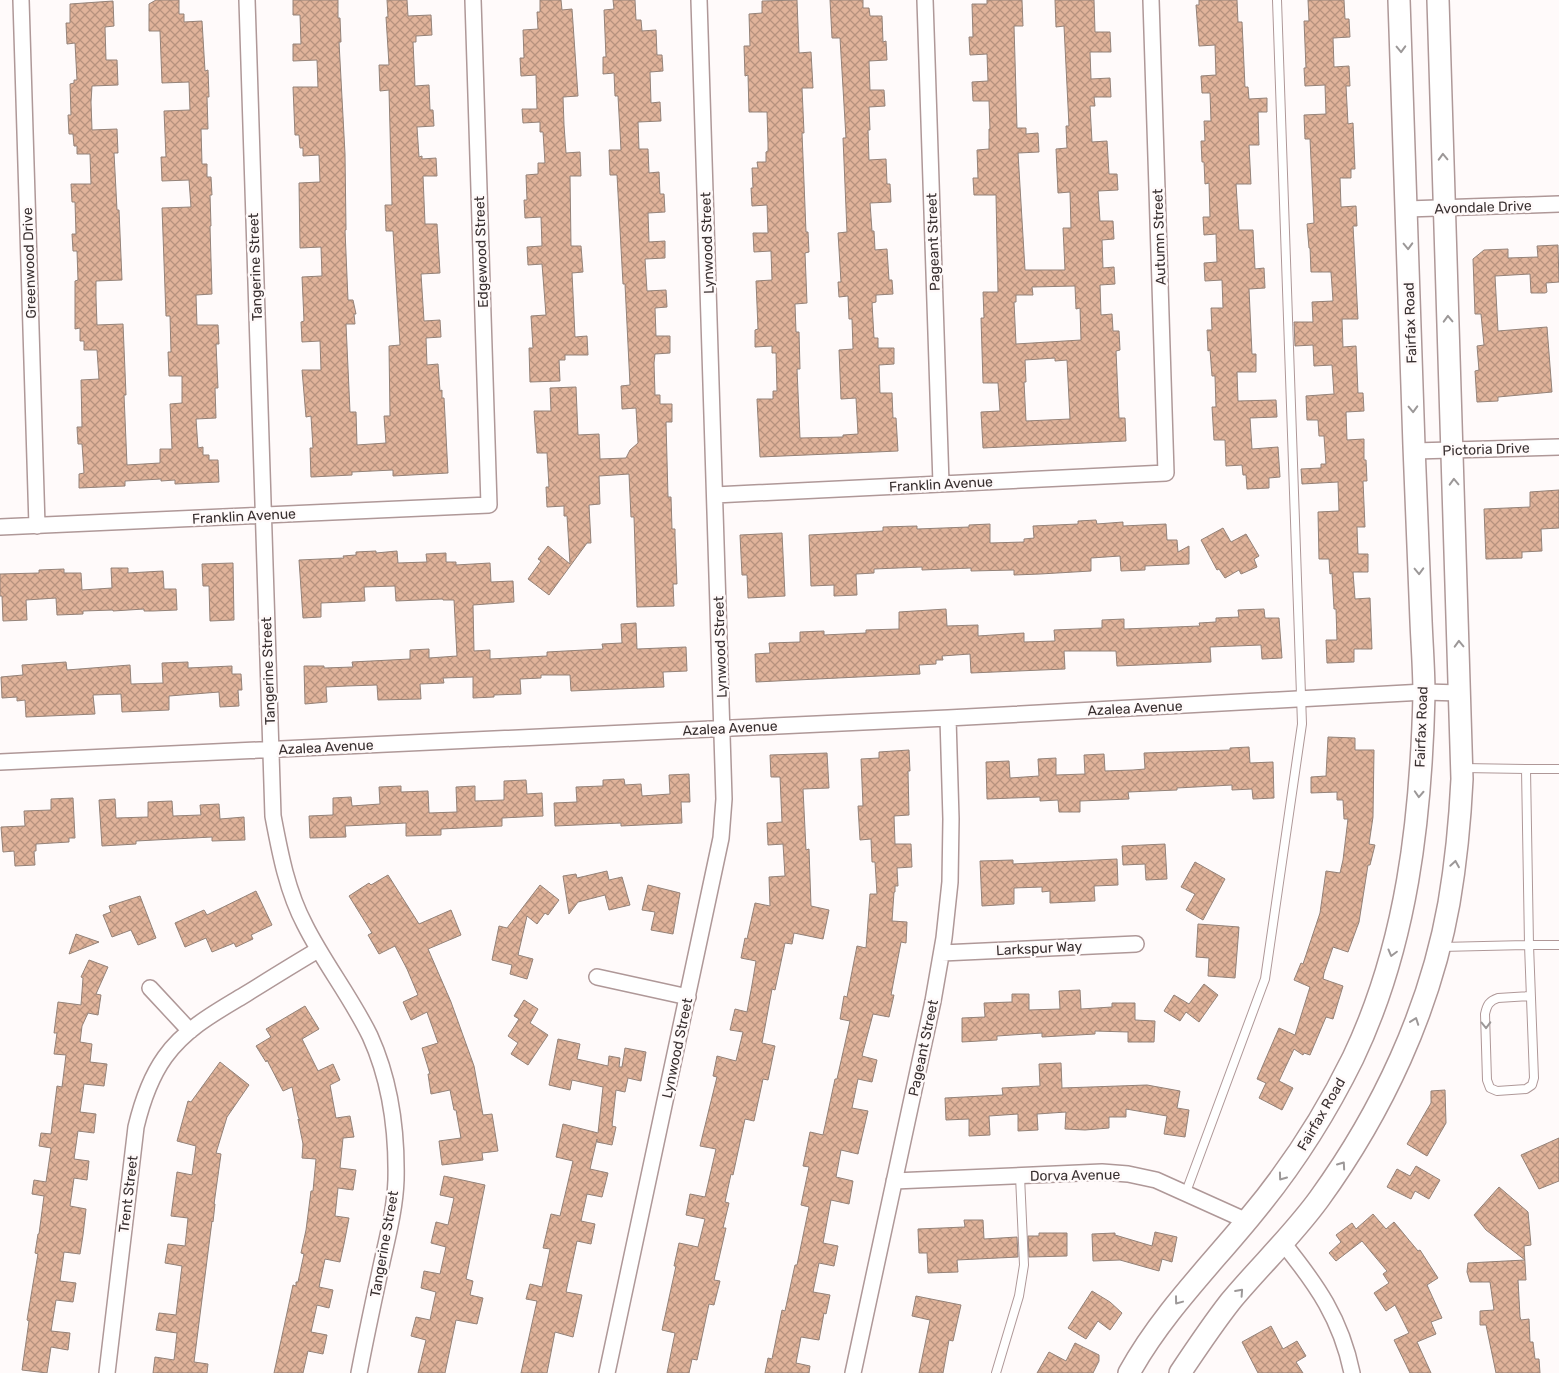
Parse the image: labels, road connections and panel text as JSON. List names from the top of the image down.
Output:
{
  "streets": {
    "main road": ["Fairfax Road"],
    "street": [
      "Avondale Drive",
      "Autumn Street",
      "Pageant Street",
      "Lynwood Street",
      "Edgewood Street",
      "Greenwood Drive",
      "Tangerine Street",
      "Pictoria Drive",
      "Franklin Avenue",
      "Azalea Avenue",
      "Larkspur Way",
      "Dorva Avenue",
      "Trent Street"
    ]
  },
  "crossings": [
    ["Avondale Drive", "Fairfax Road"],
    ["Autumn Street", "Franklin Avenue"],
    ["Pageant Street", "Franklin Avenue"],
    ["Pageant Street", "Azalea Avenue"],
    ["Pageant Street", "Larkspur Way"],
    ["Pageant Street", "Dorva Avenue"],
    ["Lynwood Street", "Franklin Avenue"],
    ["Lynwood Street", "Azalea Avenue"],
    ["Edgewood Street", "Franklin Avenue"],
    ["Greenwood Drive", "Franklin Avenue"],
    ["Tangerine Street", "Franklin Avenue"],
    ["Tangerine Street", "Azalea Avenue"],
    ["Tangerine Street", "Trent Street"],
    ["Fairfax Road", "Pictoria Drive"],
    ["Fairfax Road", "Azalea Avenue"],
    ["Fairfax Road", "Dorva Avenue"]
  ]
}
